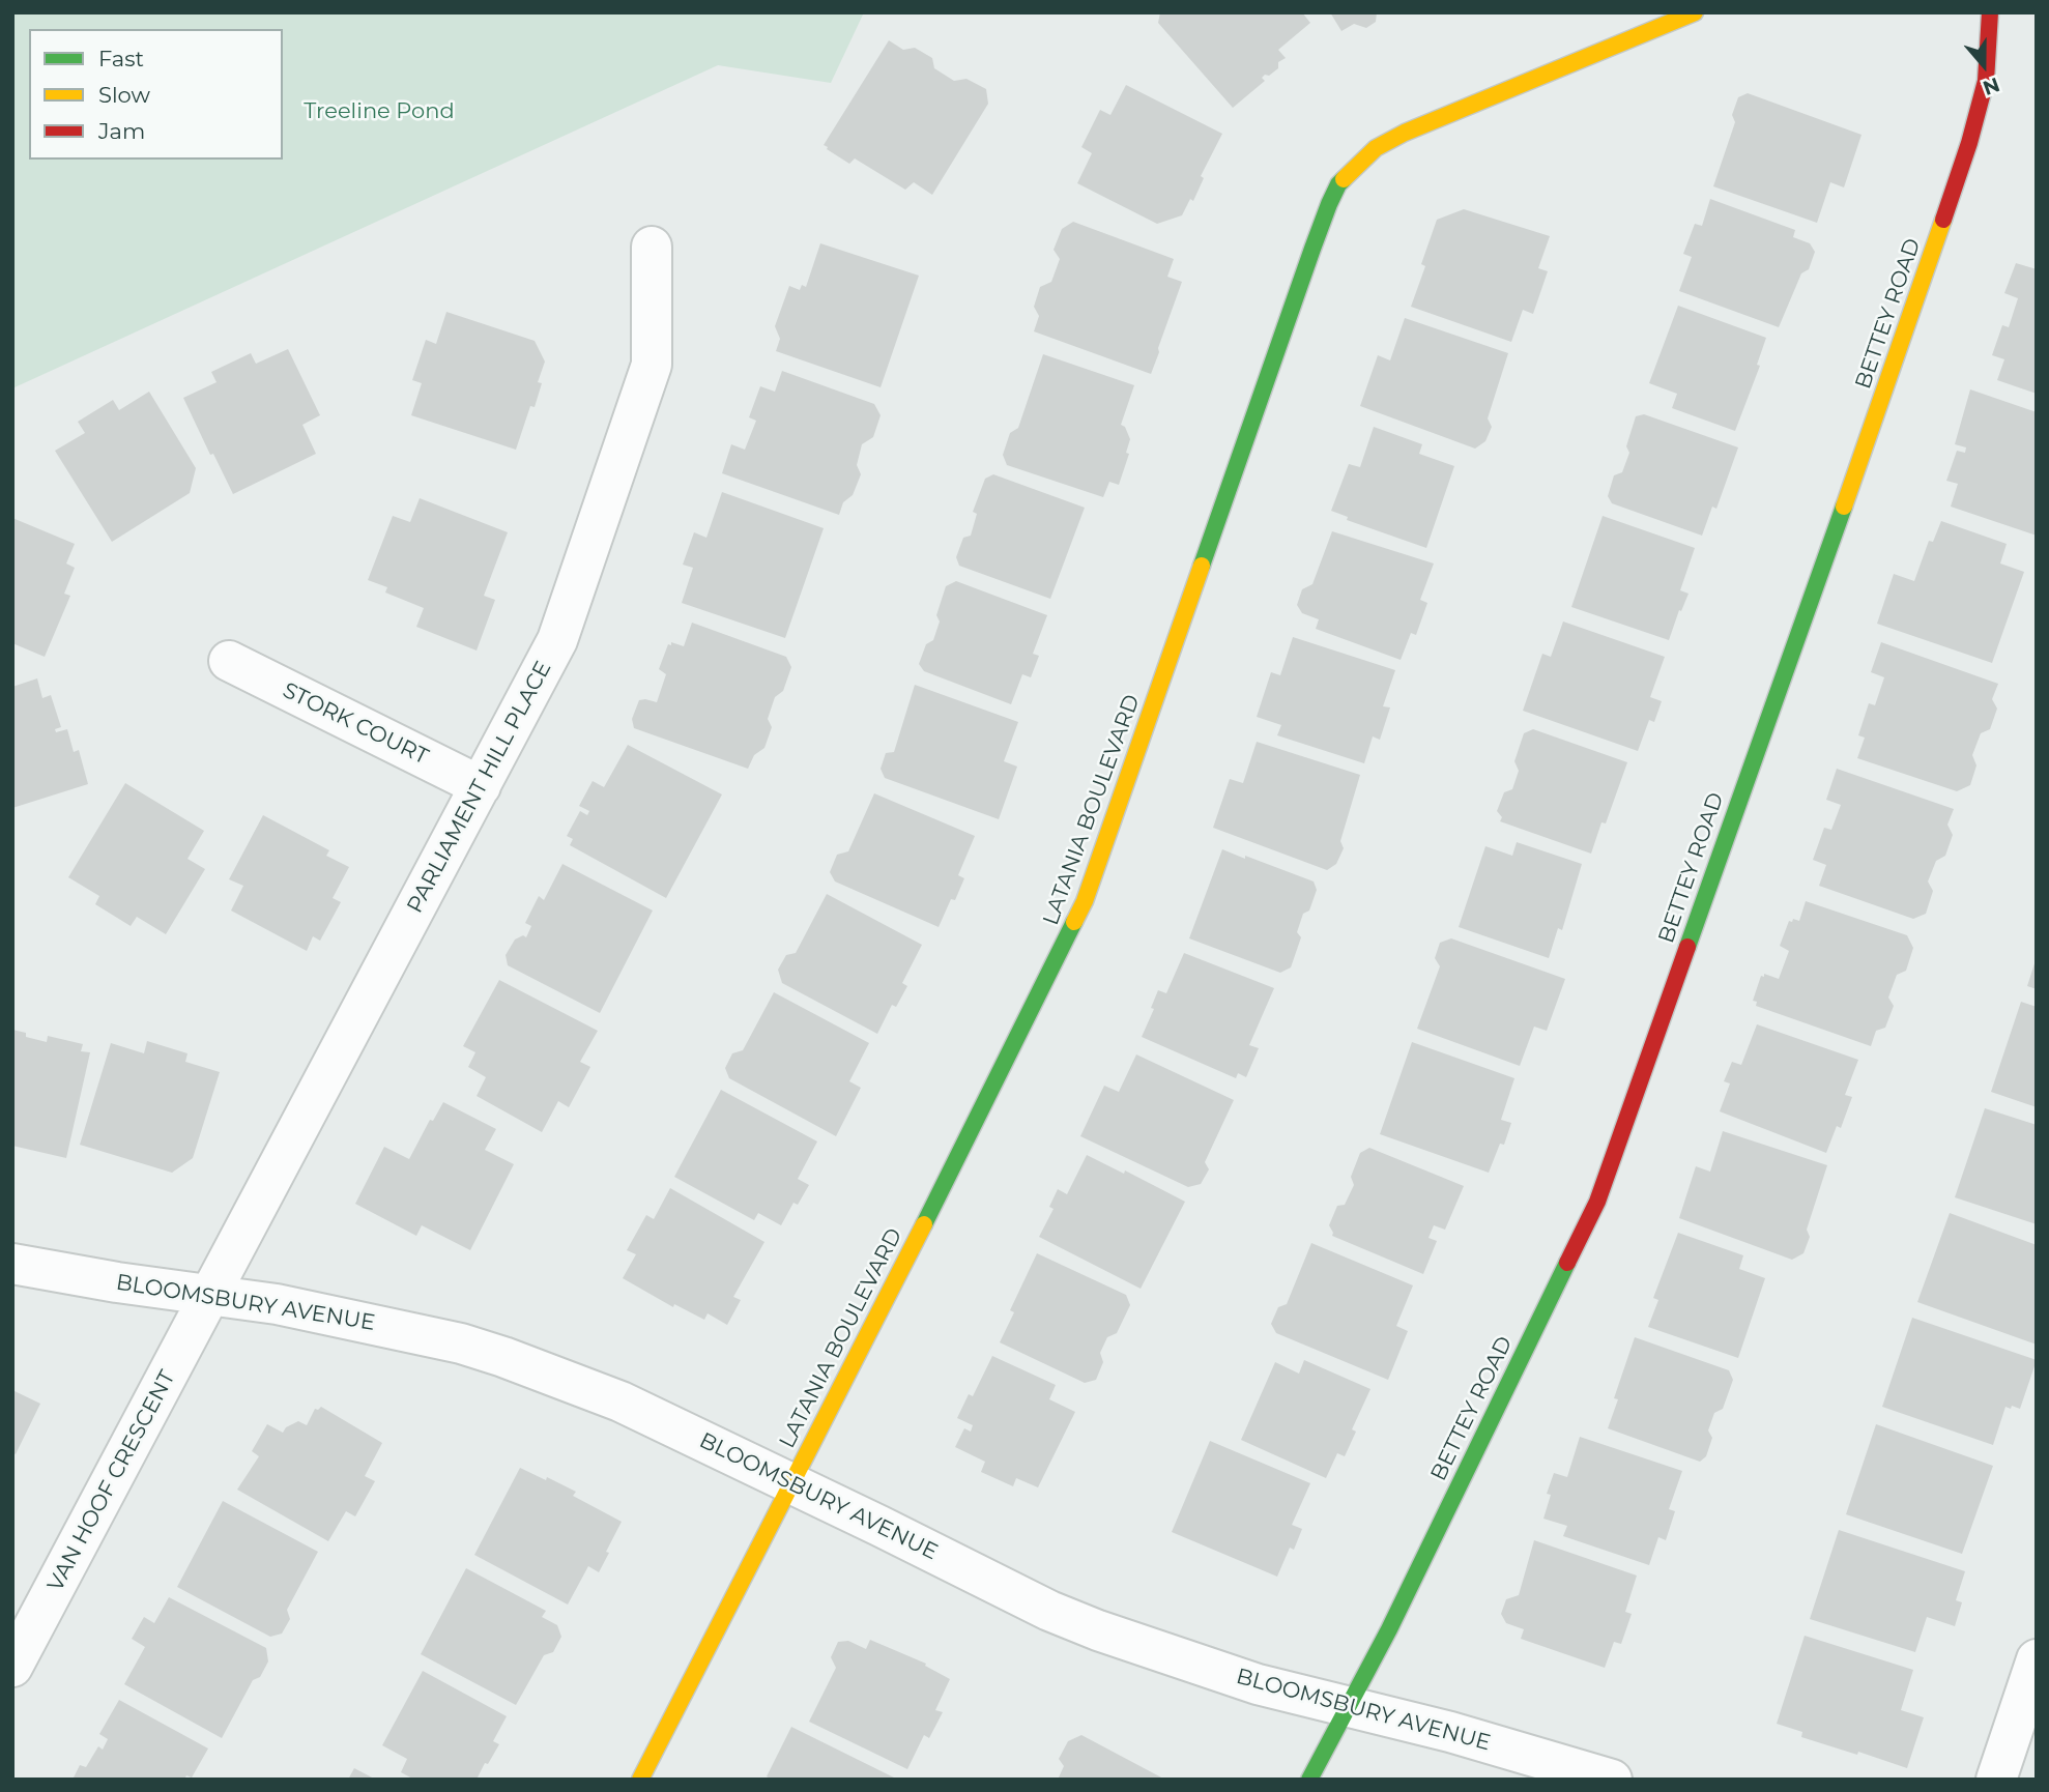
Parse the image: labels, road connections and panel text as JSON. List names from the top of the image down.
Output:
{
  "streets": {
    "street": [
      "BETTEY ROAD",
      "STORK COURT",
      "PARLIAMENT HILL PLACE",
      "LATANIA BOULEVARD",
      "BLOOMSBURY AVENUE",
      "VAN HOOF CRESCENT"
    ]
  },
  "crossings": [
    ["BETTEY ROAD", "BLOOMSBURY AVENUE"],
    ["STORK COURT", "PARLIAMENT HILL PLACE"],
    ["PARLIAMENT HILL PLACE", "BLOOMSBURY AVENUE"],
    ["PARLIAMENT HILL PLACE", "VAN HOOF CRESCENT"],
    ["LATANIA BOULEVARD", "BLOOMSBURY AVENUE"],
    ["BLOOMSBURY AVENUE", "VAN HOOF CRESCENT"]
  ],
  "parks": ["Treeline Pond"],
  "legend": ["Fast", "Slow", "Jam"],
  "north": "bottom"
}
